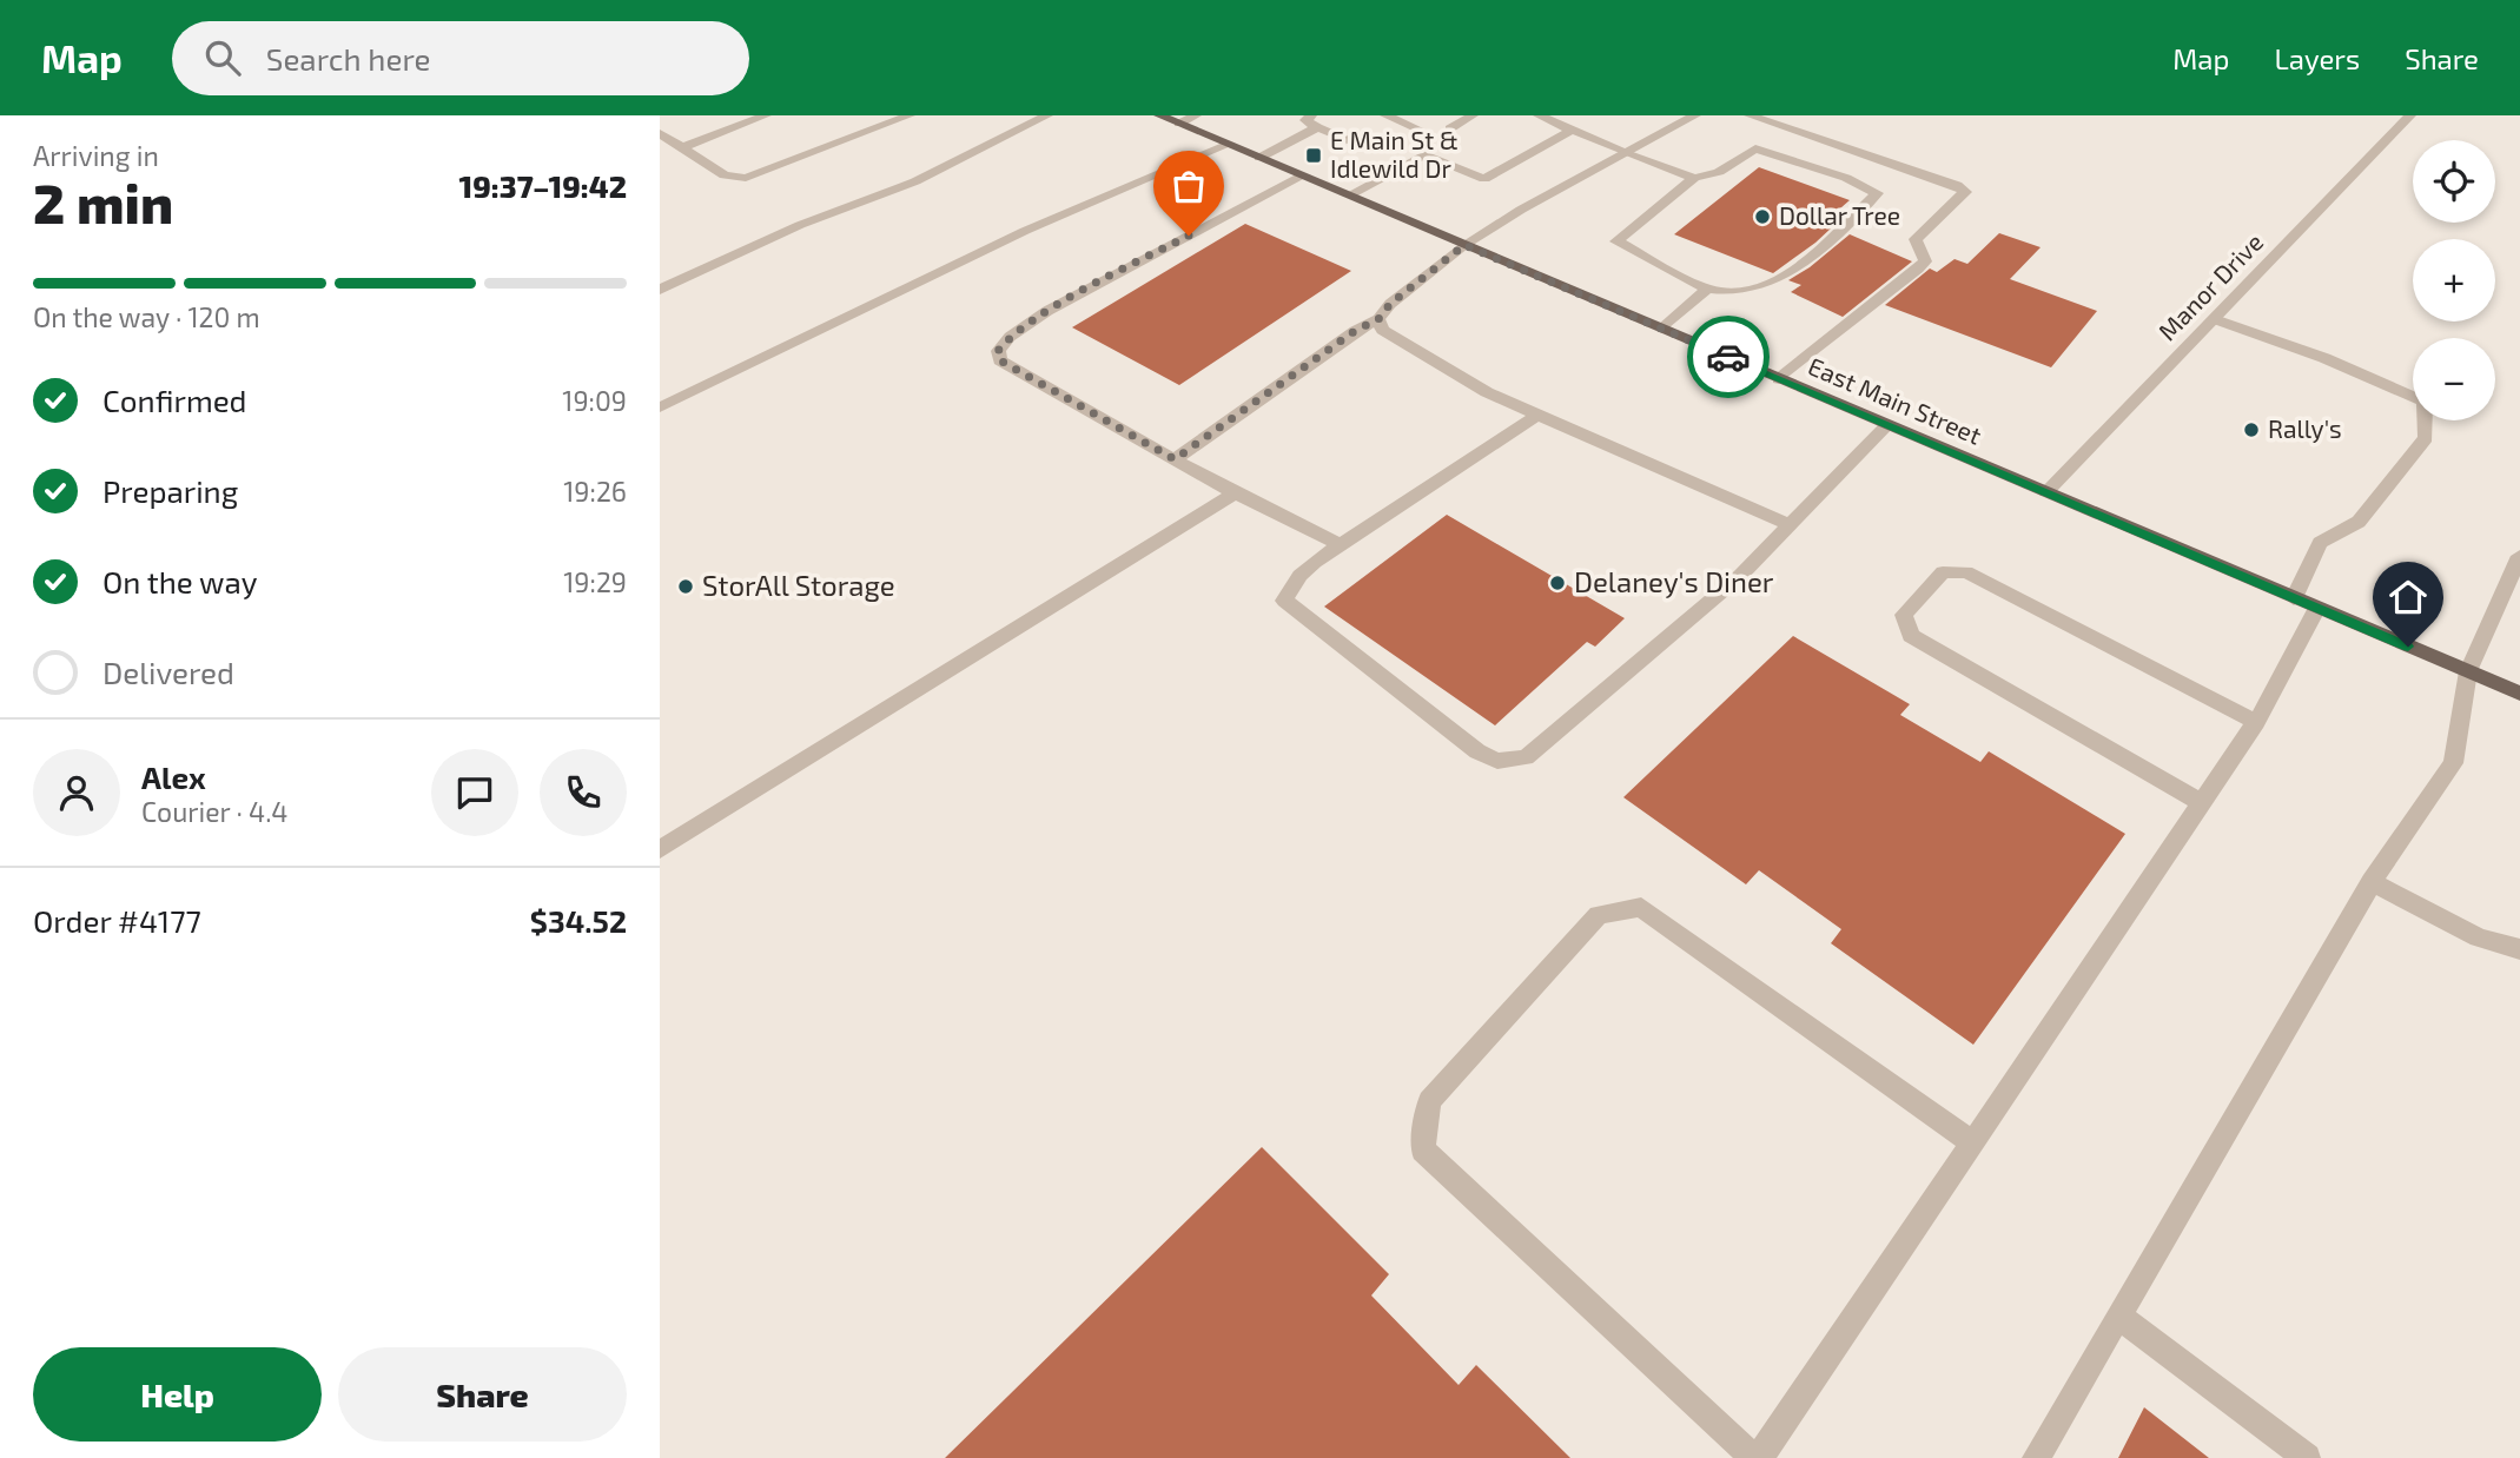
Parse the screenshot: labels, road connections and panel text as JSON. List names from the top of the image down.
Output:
{
  "streets": {
    "main road": ["East Main Street"],
    "street": ["Manor Drive"]
  },
  "crossings": [
    ["Manor Drive", "East Main Street"]
  ],
  "places": {
    "transit": ["E Main St & Idlewild Dr"],
    "other": [
      "Dollar Tree",
      "Rally's",
      "Delaney's Diner",
      "StorAll Storage"
    ]
  },
  "page": {
    "header": "Map",
    "search": "Search here",
    "nav": ["Map", "Layers", "Share"],
    "heading": ["2 min", "Arriving in", "19:37–19:42"],
    "panel": [
      "Alex",
      "Courier · 4.4",
      "Order #4177",
      "$34.52"
    ],
    "map_buttons": ["+", "−"],
    "bar": "On the way · 120 m",
    "list": [
      ["Confirmed", "19:09"],
      ["Preparing", "19:26"],
      ["On the way", "19:29"],
      "Delivered"
    ],
    "buttons": ["Help", "Share"]
  }
}
